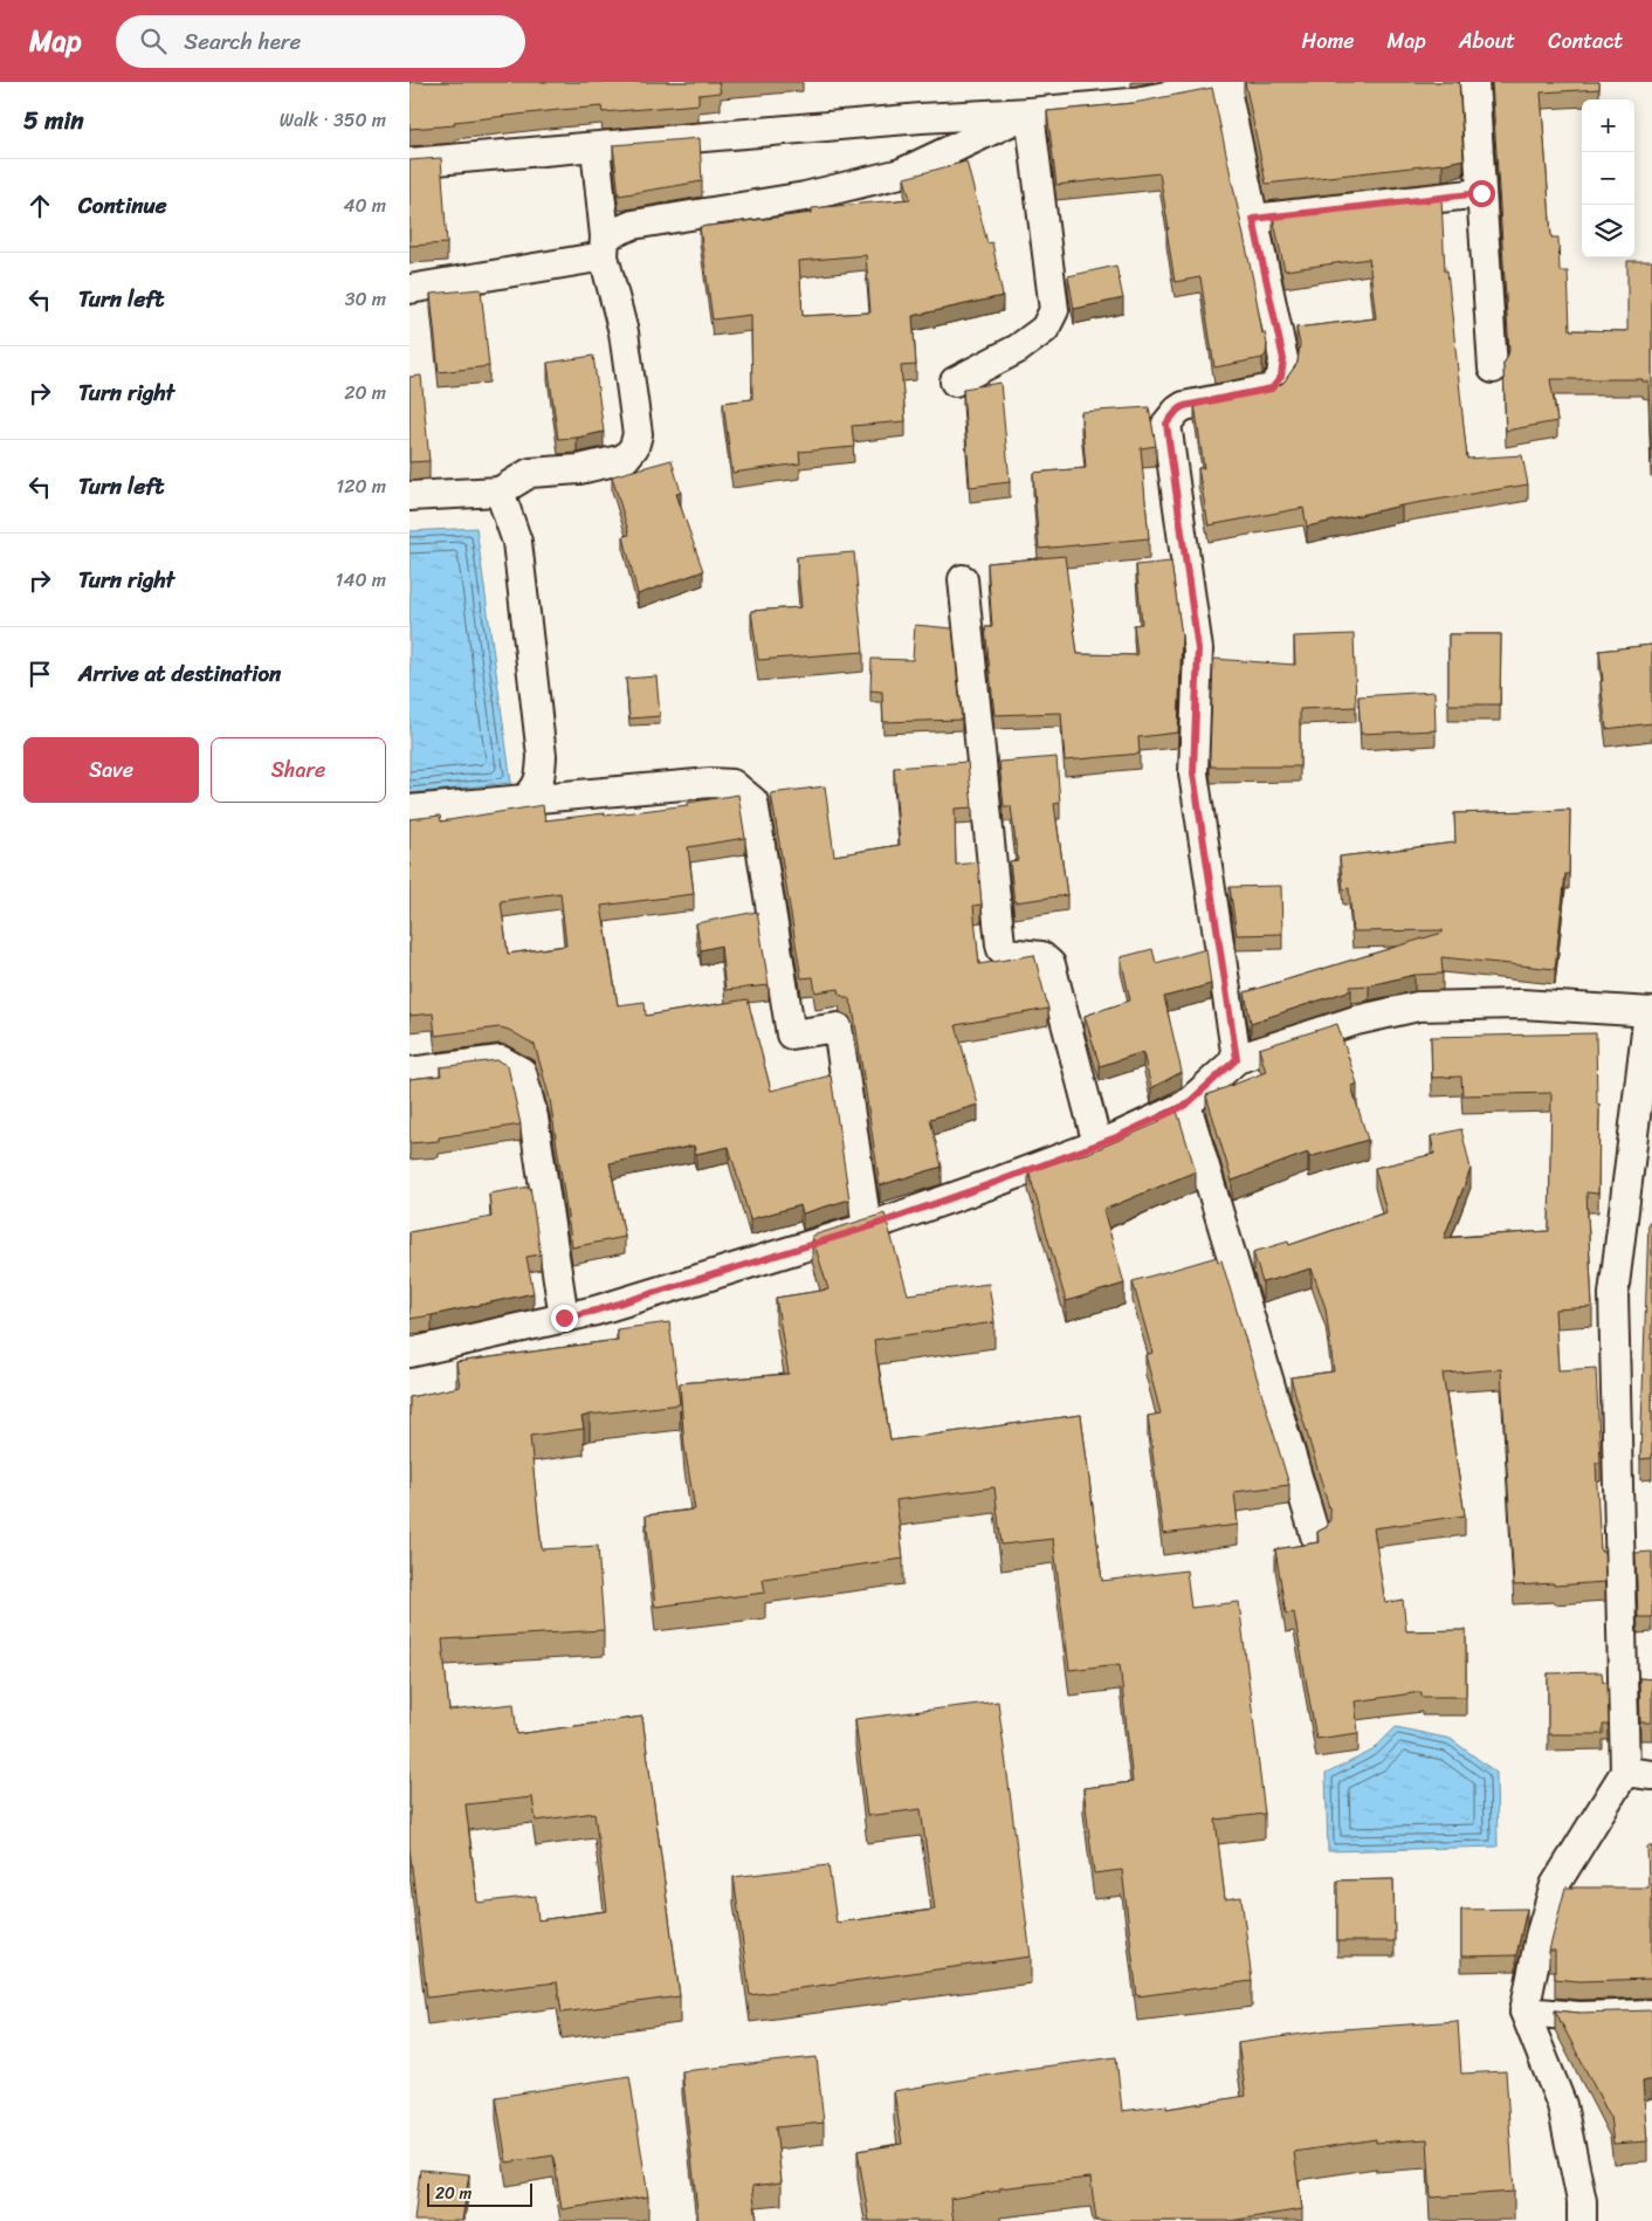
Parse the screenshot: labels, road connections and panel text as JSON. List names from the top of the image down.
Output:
{
  "scale_bar": "20 m",
  "page": {
    "header": "Map",
    "search": "Search here",
    "nav": [
      "Home",
      "Map",
      "About",
      "Contact"
    ],
    "heading": ["5 min", "Walk · 350 m"],
    "map_buttons": ["+", "−"],
    "list": [
      ["Continue", "40 m"],
      ["Turn left", "30 m"],
      ["Turn right", "20 m"],
      ["Turn left", "120 m"],
      ["Turn right", "140 m"],
      "Arrive at destination"
    ],
    "buttons": ["Save", "Share"],
    "scale": "20 m"
  }
}
